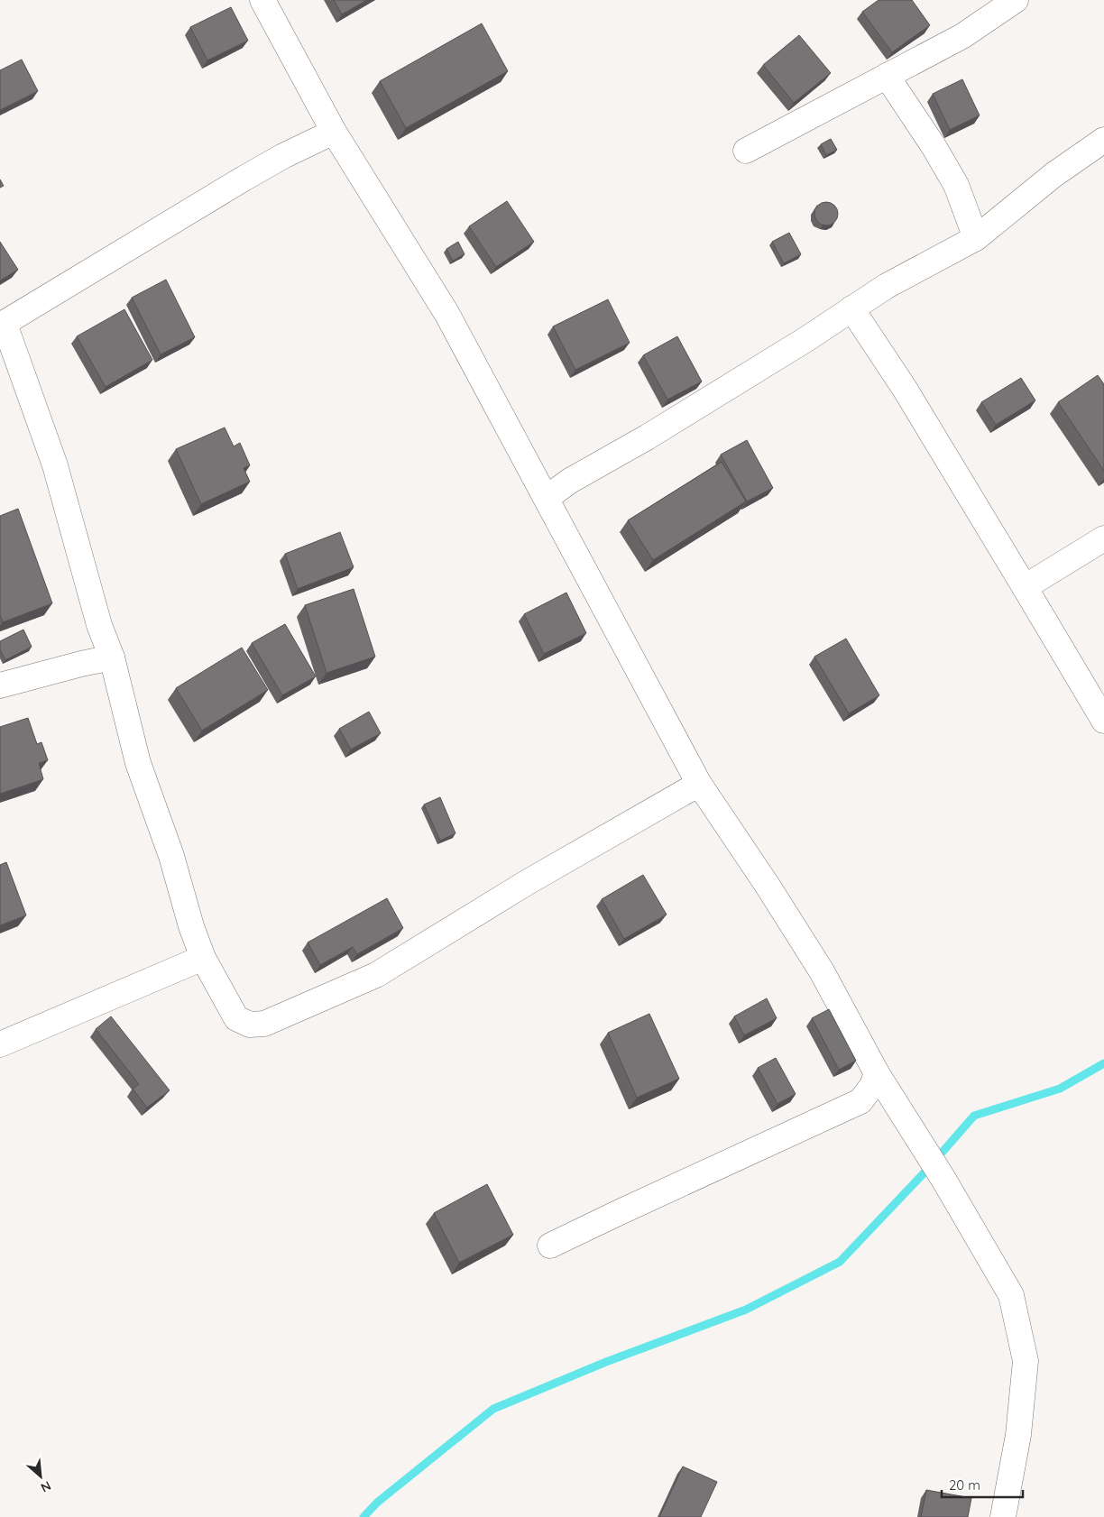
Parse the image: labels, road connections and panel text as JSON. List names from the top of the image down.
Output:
{
  "scale_bar": "20 m",
  "north": "bottom right"
}
